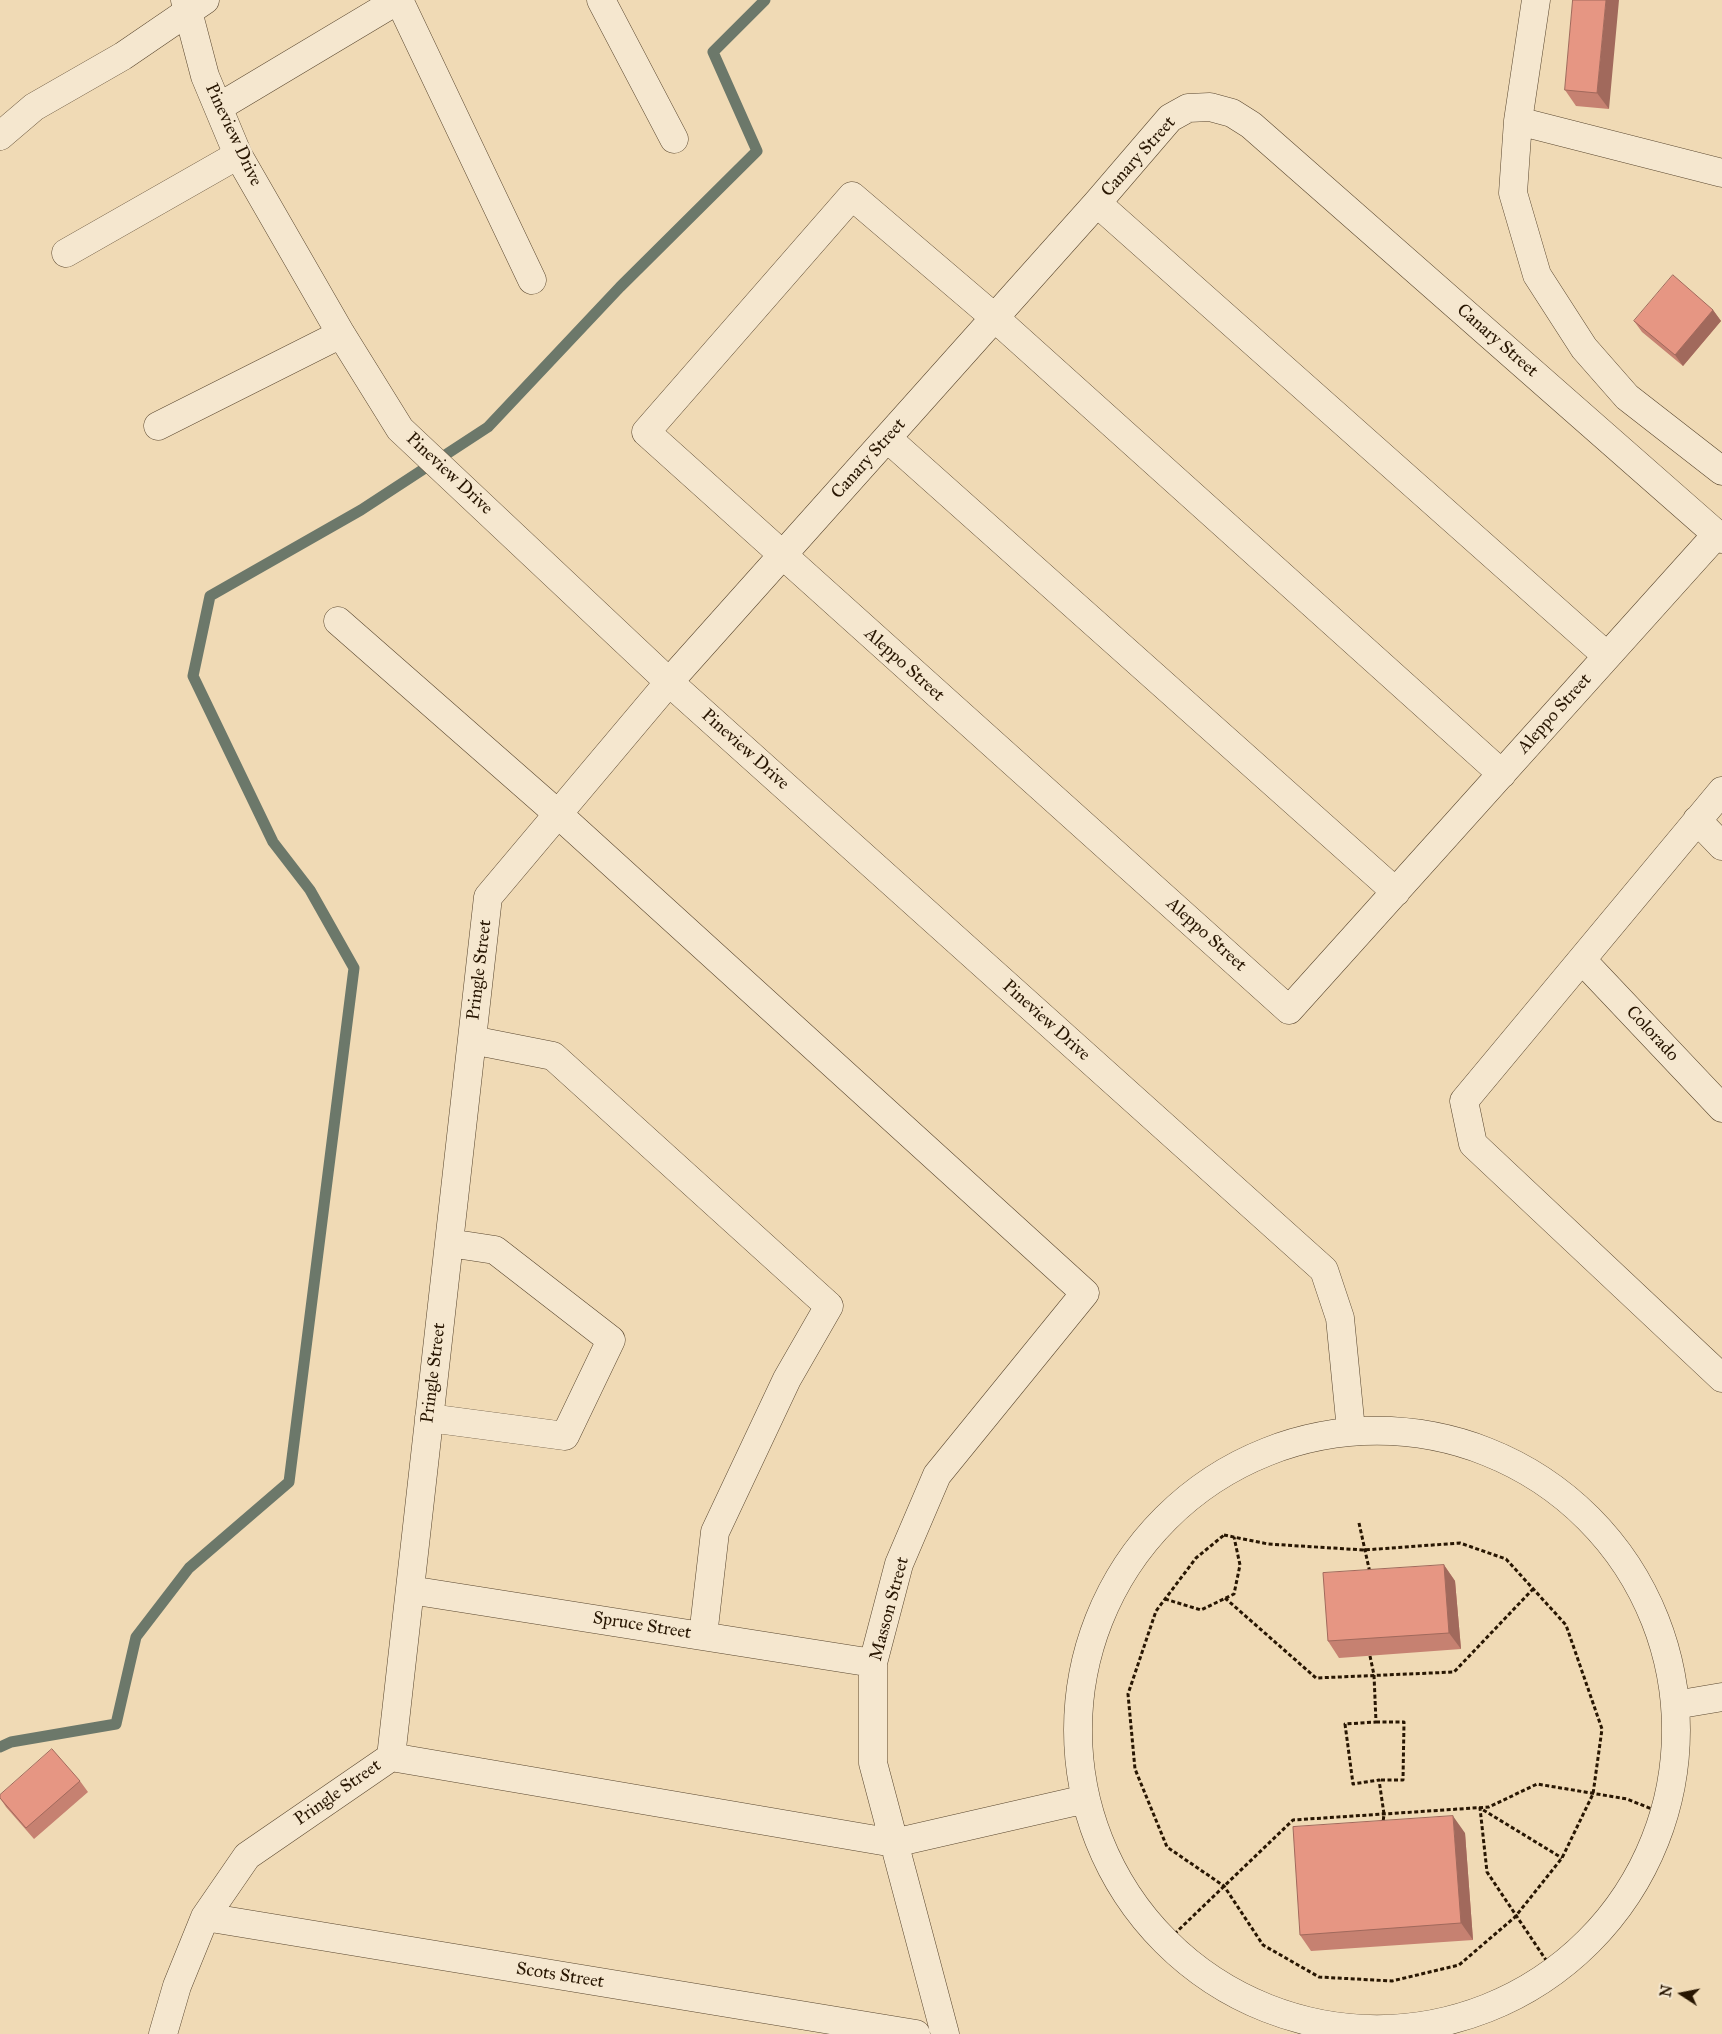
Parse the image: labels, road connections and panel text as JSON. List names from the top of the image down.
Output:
{
  "streets": {
    "street": [
      "Pineview Drive",
      "Canary Street",
      "Aleppo Street",
      "Pringle Street",
      "Colorado",
      "Masson Street",
      "Spruce Street",
      "Scots Street"
    ]
  },
  "crossings": [
    ["Pineview Drive", "Canary Street"],
    ["Pineview Drive", "Pringle Street"],
    ["Canary Street", "Aleppo Street"],
    ["Canary Street", "Pringle Street"],
    ["Pringle Street", "Masson Street"],
    ["Pringle Street", "Spruce Street"],
    ["Pringle Street", "Scots Street"],
    ["Masson Street", "Spruce Street"]
  ],
  "north": "left"
}
